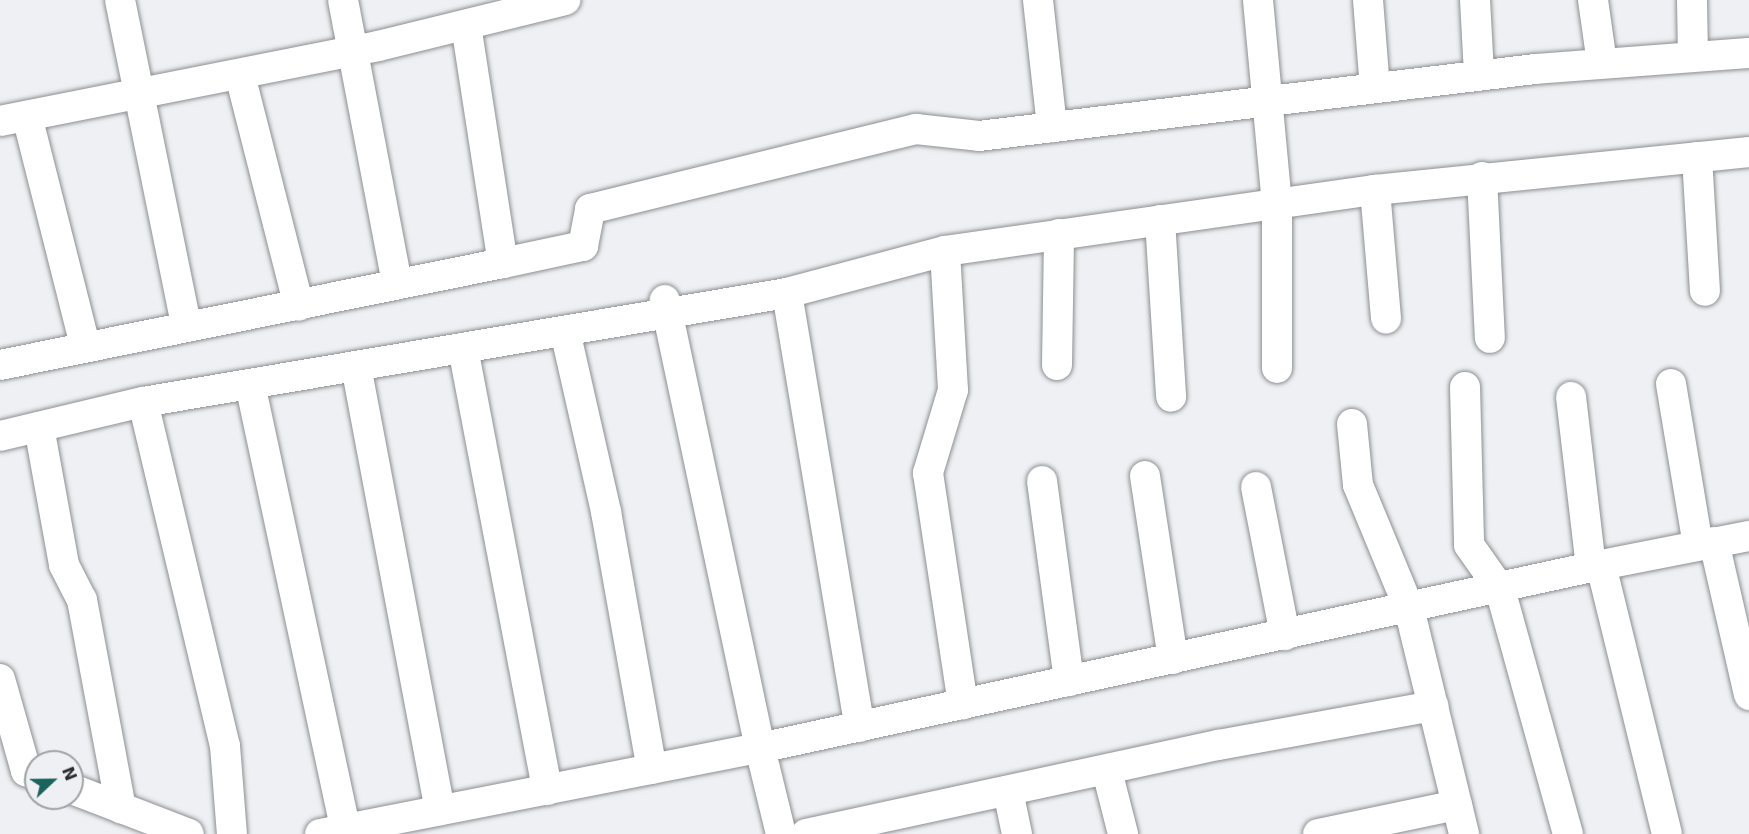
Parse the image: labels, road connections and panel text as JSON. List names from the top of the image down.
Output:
{
  "north": "right"
}
